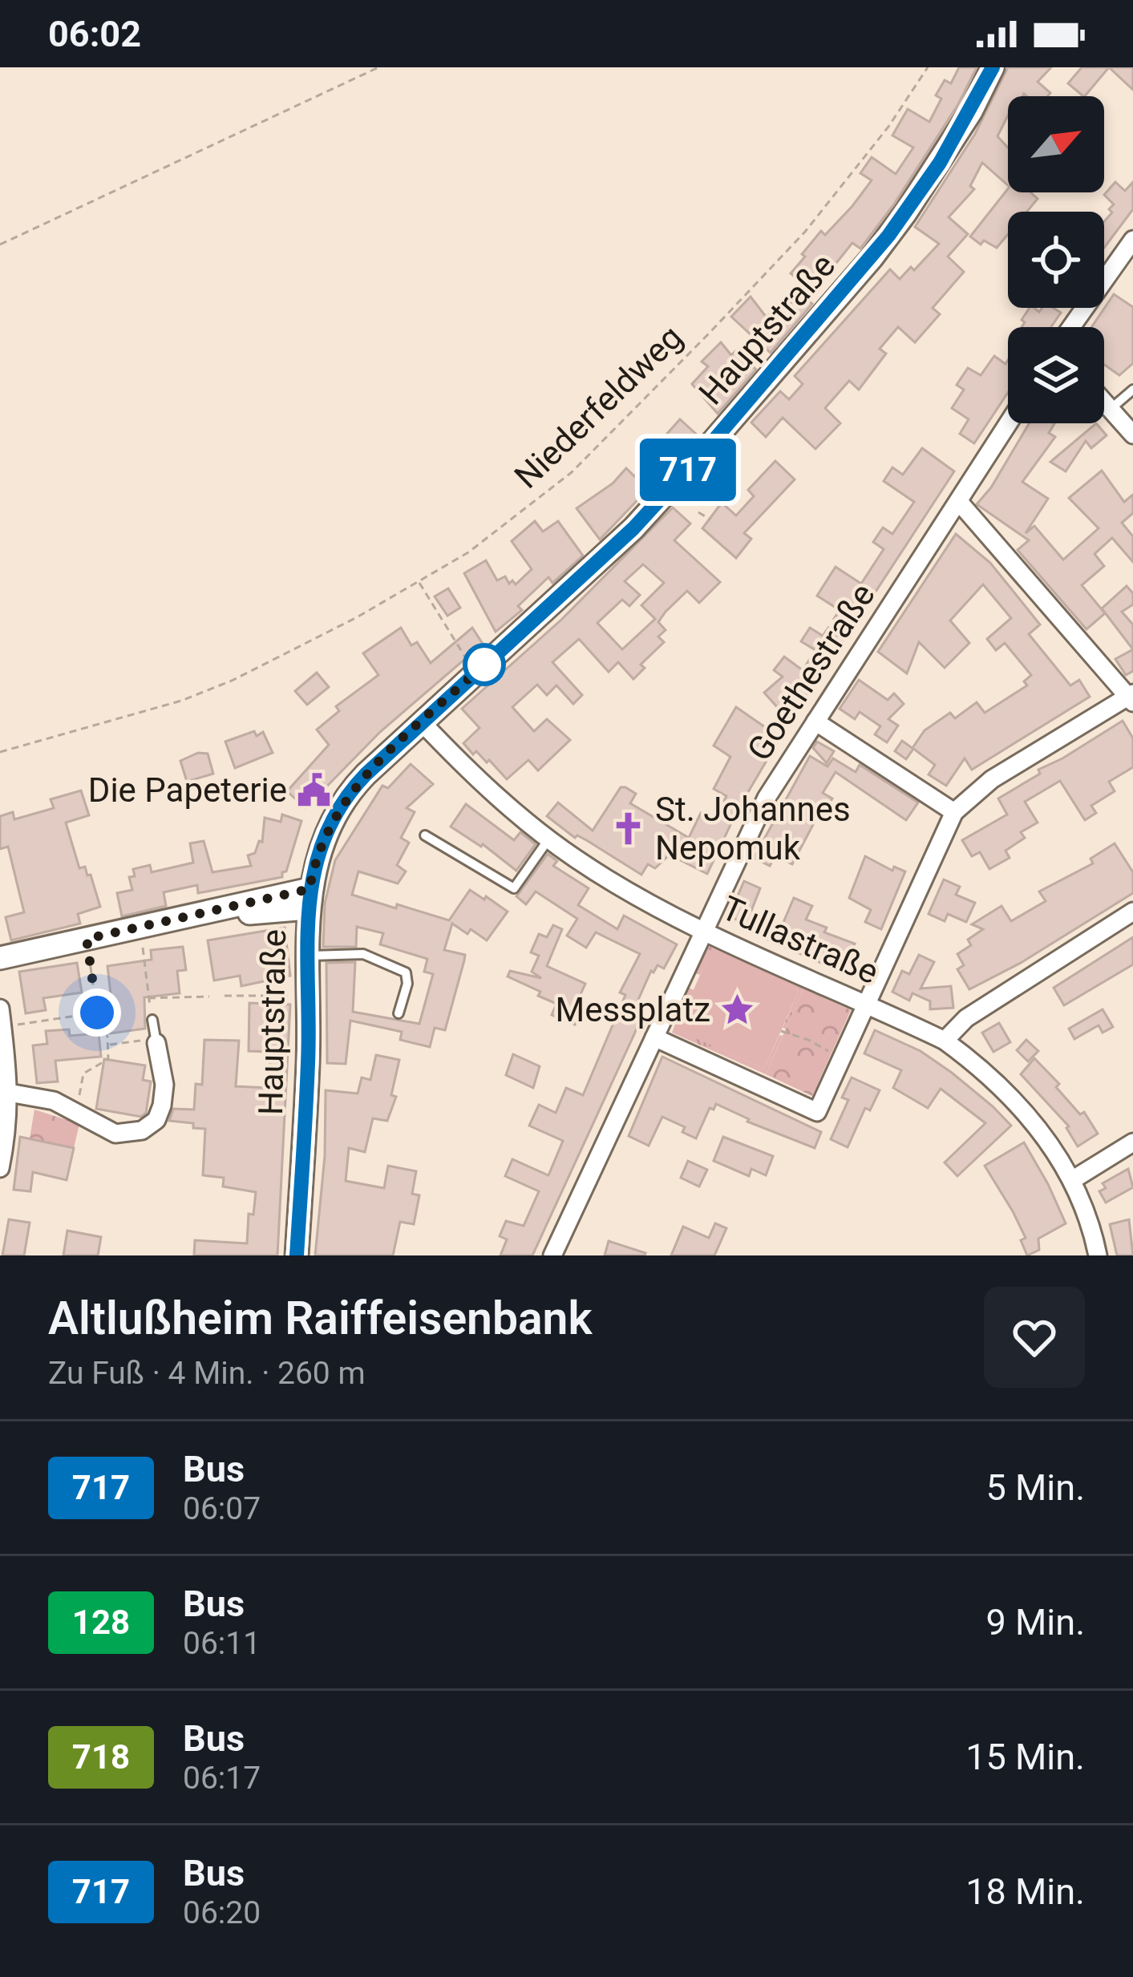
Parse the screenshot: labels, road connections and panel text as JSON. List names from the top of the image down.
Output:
{
  "streets": {
    "street": ["Hauptstraße", "Goethestraße", "Tullastraße"],
    "path": ["Niederfeldweg"]
  },
  "crossings": [
    ["Hauptstraße", "Tullastraße"],
    ["Goethestraße", "Tullastraße"]
  ],
  "places": {
    "public building": ["Die Papeterie"],
    "church": ["St. Johannes Nepomuk"],
    "place": ["Messplatz"]
  },
  "lines": ["bus line 717"],
  "north": "top right",
  "page": {
    "status": "06:02",
    "on_map": "717",
    "heading": ["Altlußheim Raiffeisenbank", "Zu Fuß · 4 Min. · 260 m"],
    "list": [
      {
        "mark": "717",
        "name": "Bus",
        "note": "06:07",
        "value": "5 Min."
      },
      {
        "mark": "128",
        "name": "Bus",
        "note": "06:11",
        "value": "9 Min."
      },
      {
        "mark": "718",
        "name": "Bus",
        "note": "06:17",
        "value": "15 Min."
      },
      {
        "mark": "717",
        "name": "Bus",
        "note": "06:20",
        "value": "18 Min."
      }
    ]
  }
}
